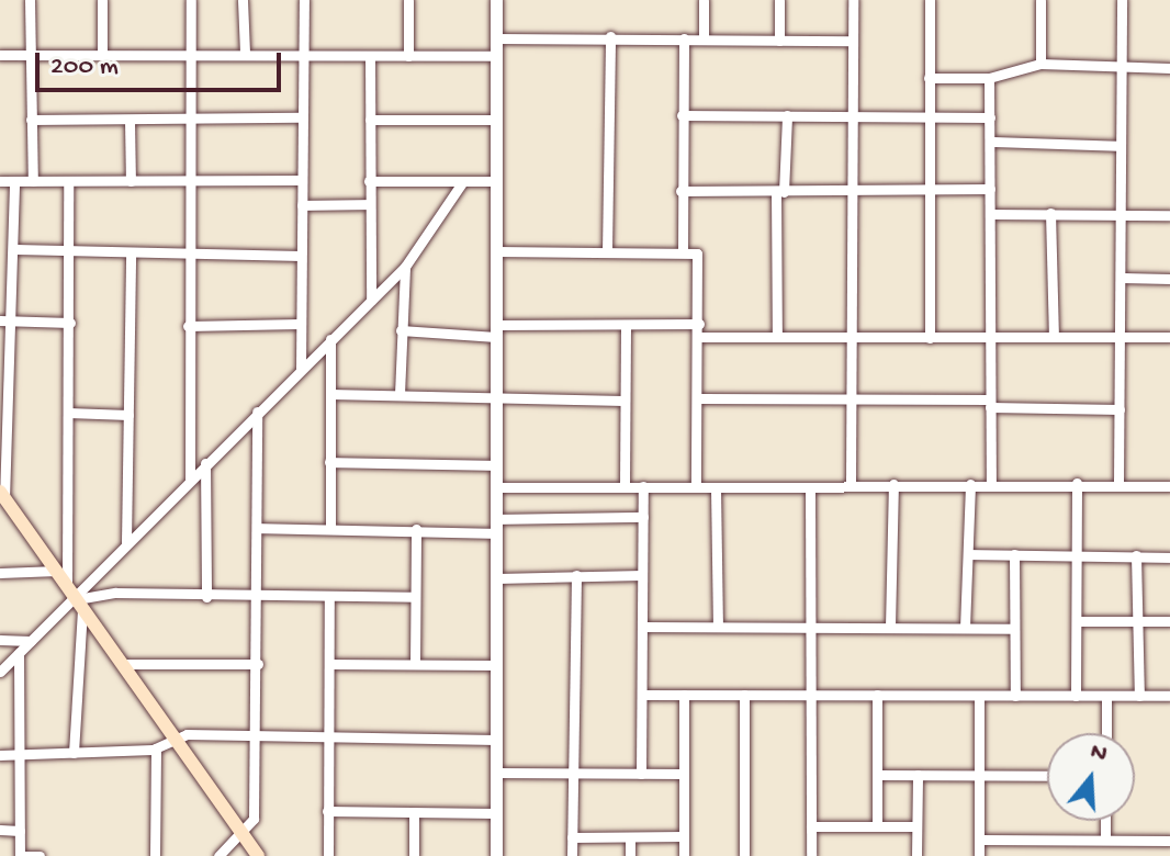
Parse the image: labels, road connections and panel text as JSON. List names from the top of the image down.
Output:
{
  "scale_bar": "200 m",
  "north": "top"
}
